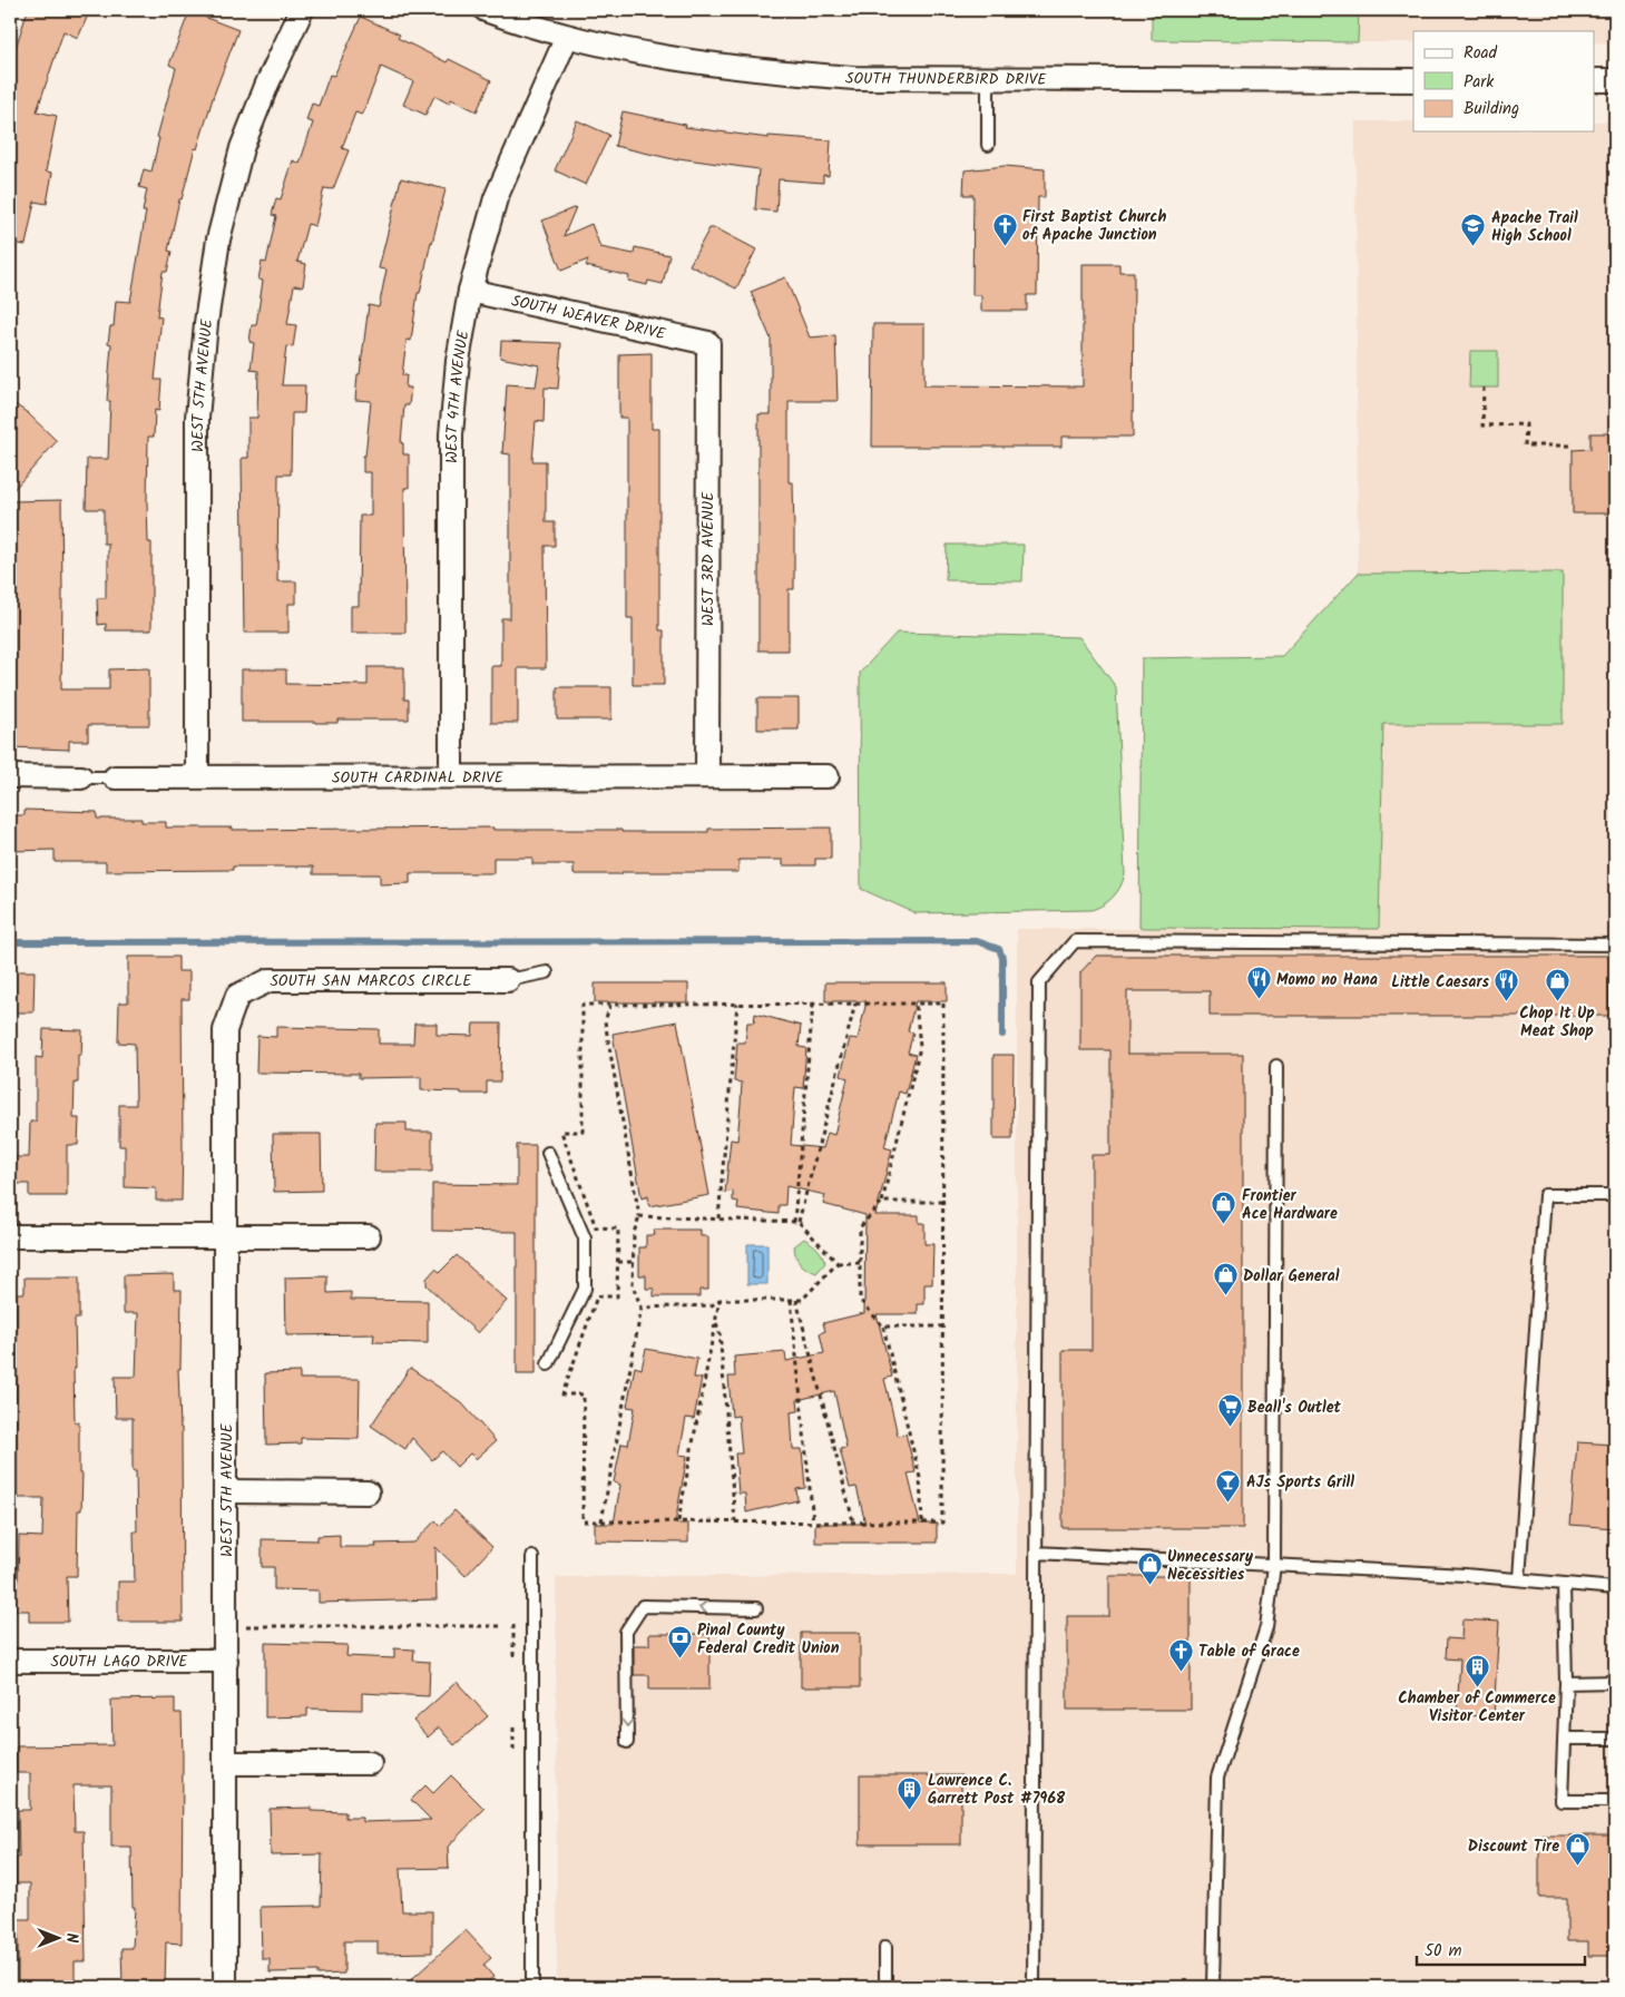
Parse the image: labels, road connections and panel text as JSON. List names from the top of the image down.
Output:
{
  "streets": {
    "street": [
      "SOUTH THUNDERBIRD DRIVE",
      "SOUTH WEAVER DRIVE",
      "WEST 5TH AVENUE",
      "WEST 4TH AVENUE",
      "WEST 3RD AVENUE",
      "SOUTH CARDINAL DRIVE",
      "SOUTH SAN MARCOS CIRCLE",
      "SOUTH LAGO DRIVE"
    ]
  },
  "crossings": [
    ["SOUTH THUNDERBIRD DRIVE", "WEST 4TH AVENUE"],
    ["SOUTH WEAVER DRIVE", "WEST 4TH AVENUE"],
    ["SOUTH WEAVER DRIVE", "WEST 3RD AVENUE"],
    ["WEST 5TH AVENUE", "SOUTH CARDINAL DRIVE"],
    ["WEST 5TH AVENUE", "SOUTH SAN MARCOS CIRCLE"],
    ["WEST 5TH AVENUE", "SOUTH LAGO DRIVE"],
    ["WEST 4TH AVENUE", "SOUTH CARDINAL DRIVE"],
    ["WEST 3RD AVENUE", "SOUTH CARDINAL DRIVE"]
  ],
  "places": {
    "church": ["First Baptist Church of Apache Junction", "Table of Grace"],
    "school or university": ["Apache Trail High School"],
    "restaurant": ["Momo no Hana", "Little Caesars"],
    "shop": [
      "Chop It Up Meat Shop",
      "Frontier Ace Hardware",
      "Dollar General",
      "Unnecessary Necessities",
      "Discount Tire"
    ],
    "supermarket": ["Beall's Outlet"],
    "bar": ["AJs Sports Grill"],
    "bank": ["Pinal County Federal Credit Union"],
    "building": ["Chamber of Commerce Visitor Center", "Lawrence C. Garrett Post #7968"]
  },
  "legend": ["Road", "Park", "Building"],
  "scale_bar": "50 m",
  "north": "right"
}
